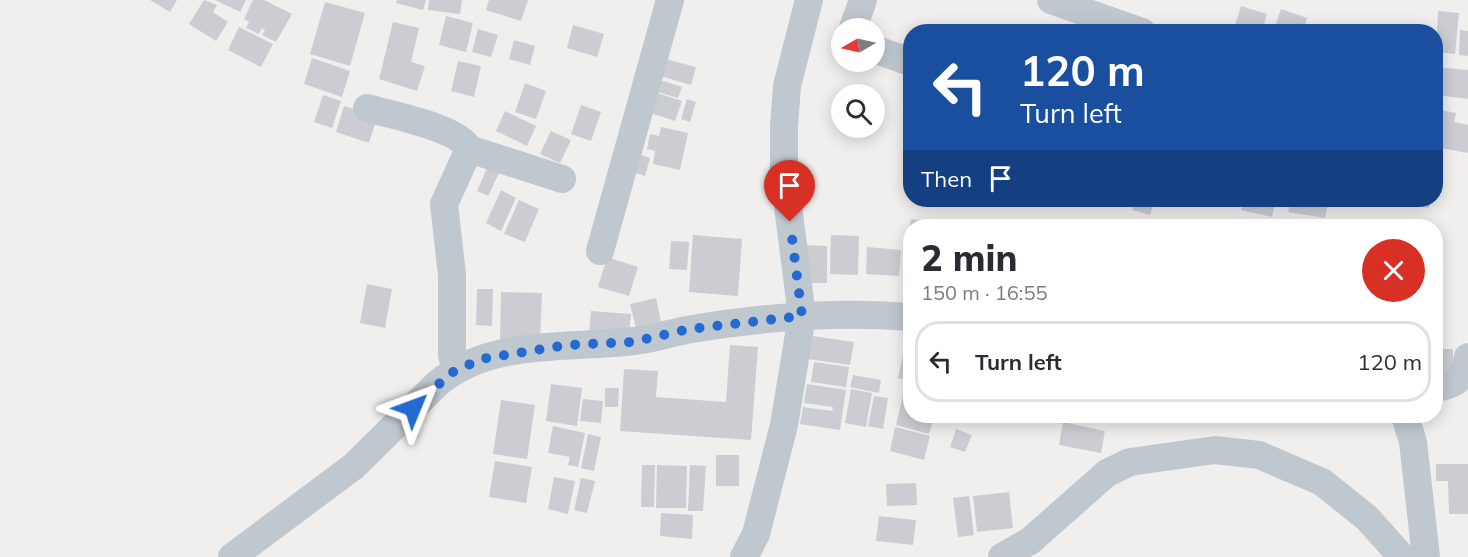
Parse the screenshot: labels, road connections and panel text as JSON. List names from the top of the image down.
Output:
{
  "north": "left",
  "page": {
    "turn": ["120 m", "Turn left"],
    "then": "Then",
    "heading": ["2 min", "150 m · 16:55"],
    "list": [
      {
        "name": "Turn left",
        "value": "120 m"
      }
    ]
  }
}
